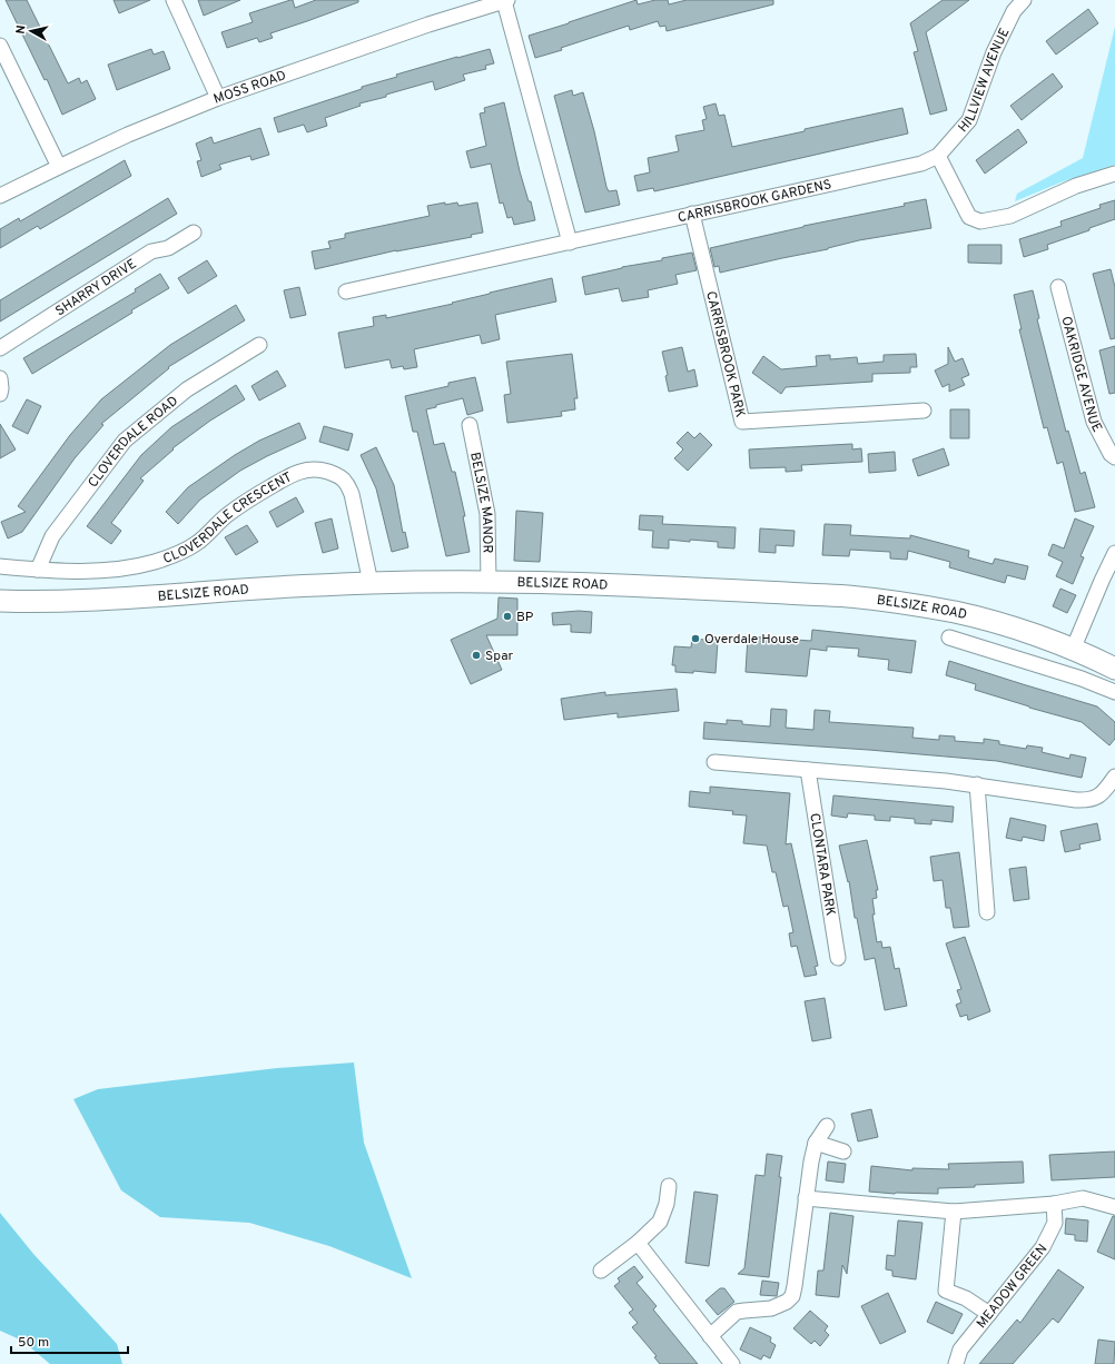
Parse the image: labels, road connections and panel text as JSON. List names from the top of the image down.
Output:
{
  "streets": {
    "street": [
      "HILLVIEW AVENUE",
      "MOSS ROAD",
      "CARRISBROOK GARDENS",
      "SHARRY DRIVE",
      "CARRISBROOK PARK",
      "OAKRIDGE AVENUE",
      "CLOVERDALE ROAD",
      "BELSIZE MANOR",
      "CLOVERDALE CRESCENT",
      "BELSIZE ROAD",
      "CLONTARA PARK",
      "MEADOW GREEN"
    ]
  },
  "crossings": [
    ["HILLVIEW AVENUE", "CARRISBROOK GARDENS"],
    ["CARRISBROOK GARDENS", "CARRISBROOK PARK"],
    ["CLOVERDALE ROAD", "CLOVERDALE CRESCENT"],
    ["BELSIZE MANOR", "BELSIZE ROAD"],
    ["CLOVERDALE CRESCENT", "BELSIZE ROAD"]
  ],
  "places": ["BP", "Overdale House", "Spar"],
  "scale_bar": "50 m",
  "north": "left"
}
